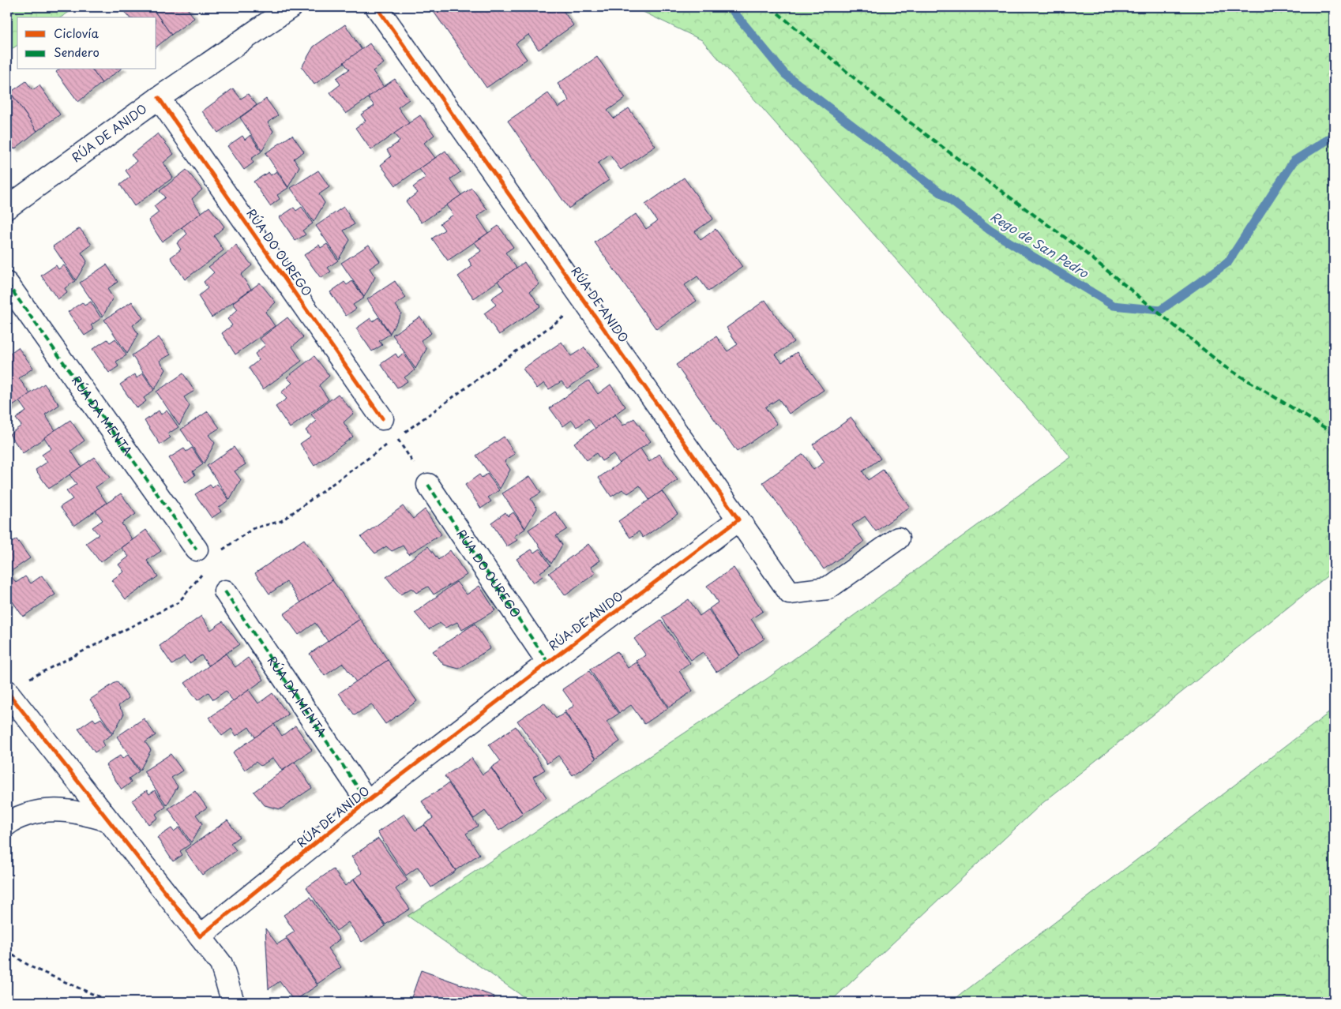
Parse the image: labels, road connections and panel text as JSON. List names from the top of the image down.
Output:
{
  "streets": {
    "street": ["RÚA DE ANIDO", "RÚA DO OUREGO", "RÚA DA MENTA"]
  },
  "crossings": [
    ["RÚA DE ANIDO", "RÚA DO OUREGO"],
    ["RÚA DE ANIDO", "RÚA DA MENTA"]
  ],
  "water": ["Rego de San Pedro"],
  "legend": ["Ciclovía", "Sendero"]
}
